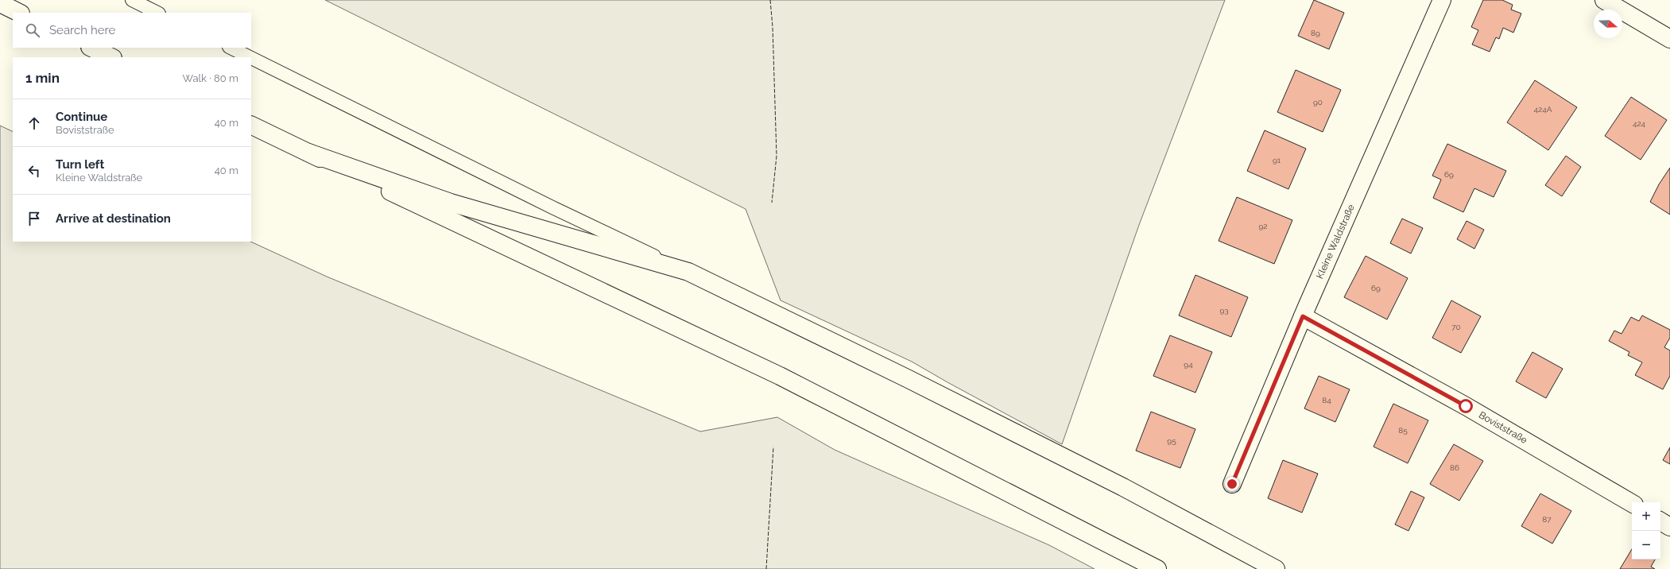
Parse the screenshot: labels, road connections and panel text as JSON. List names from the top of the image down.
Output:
{
  "streets": {
    "main road": ["Kleine Waldstraße", "Boviststraße"]
  },
  "crossings": [
    ["Kleine Waldstraße", "Boviststraße"]
  ],
  "house_numbers": [
    "89",
    "90",
    "424A",
    "424",
    "91",
    "69",
    "92",
    "69",
    "93",
    "70",
    "94",
    "84",
    "85",
    "95",
    "86",
    "87"
  ],
  "north": "right",
  "page": {
    "search": "Search here",
    "heading": ["1 min", "Walk · 80 m"],
    "list": [
      ["Continue", "Boviststraße", "40 m"],
      ["Turn left", "Kleine Waldstraße", "40 m"],
      "Arrive at destination"
    ],
    "map_buttons": ["+", "−"]
  }
}
